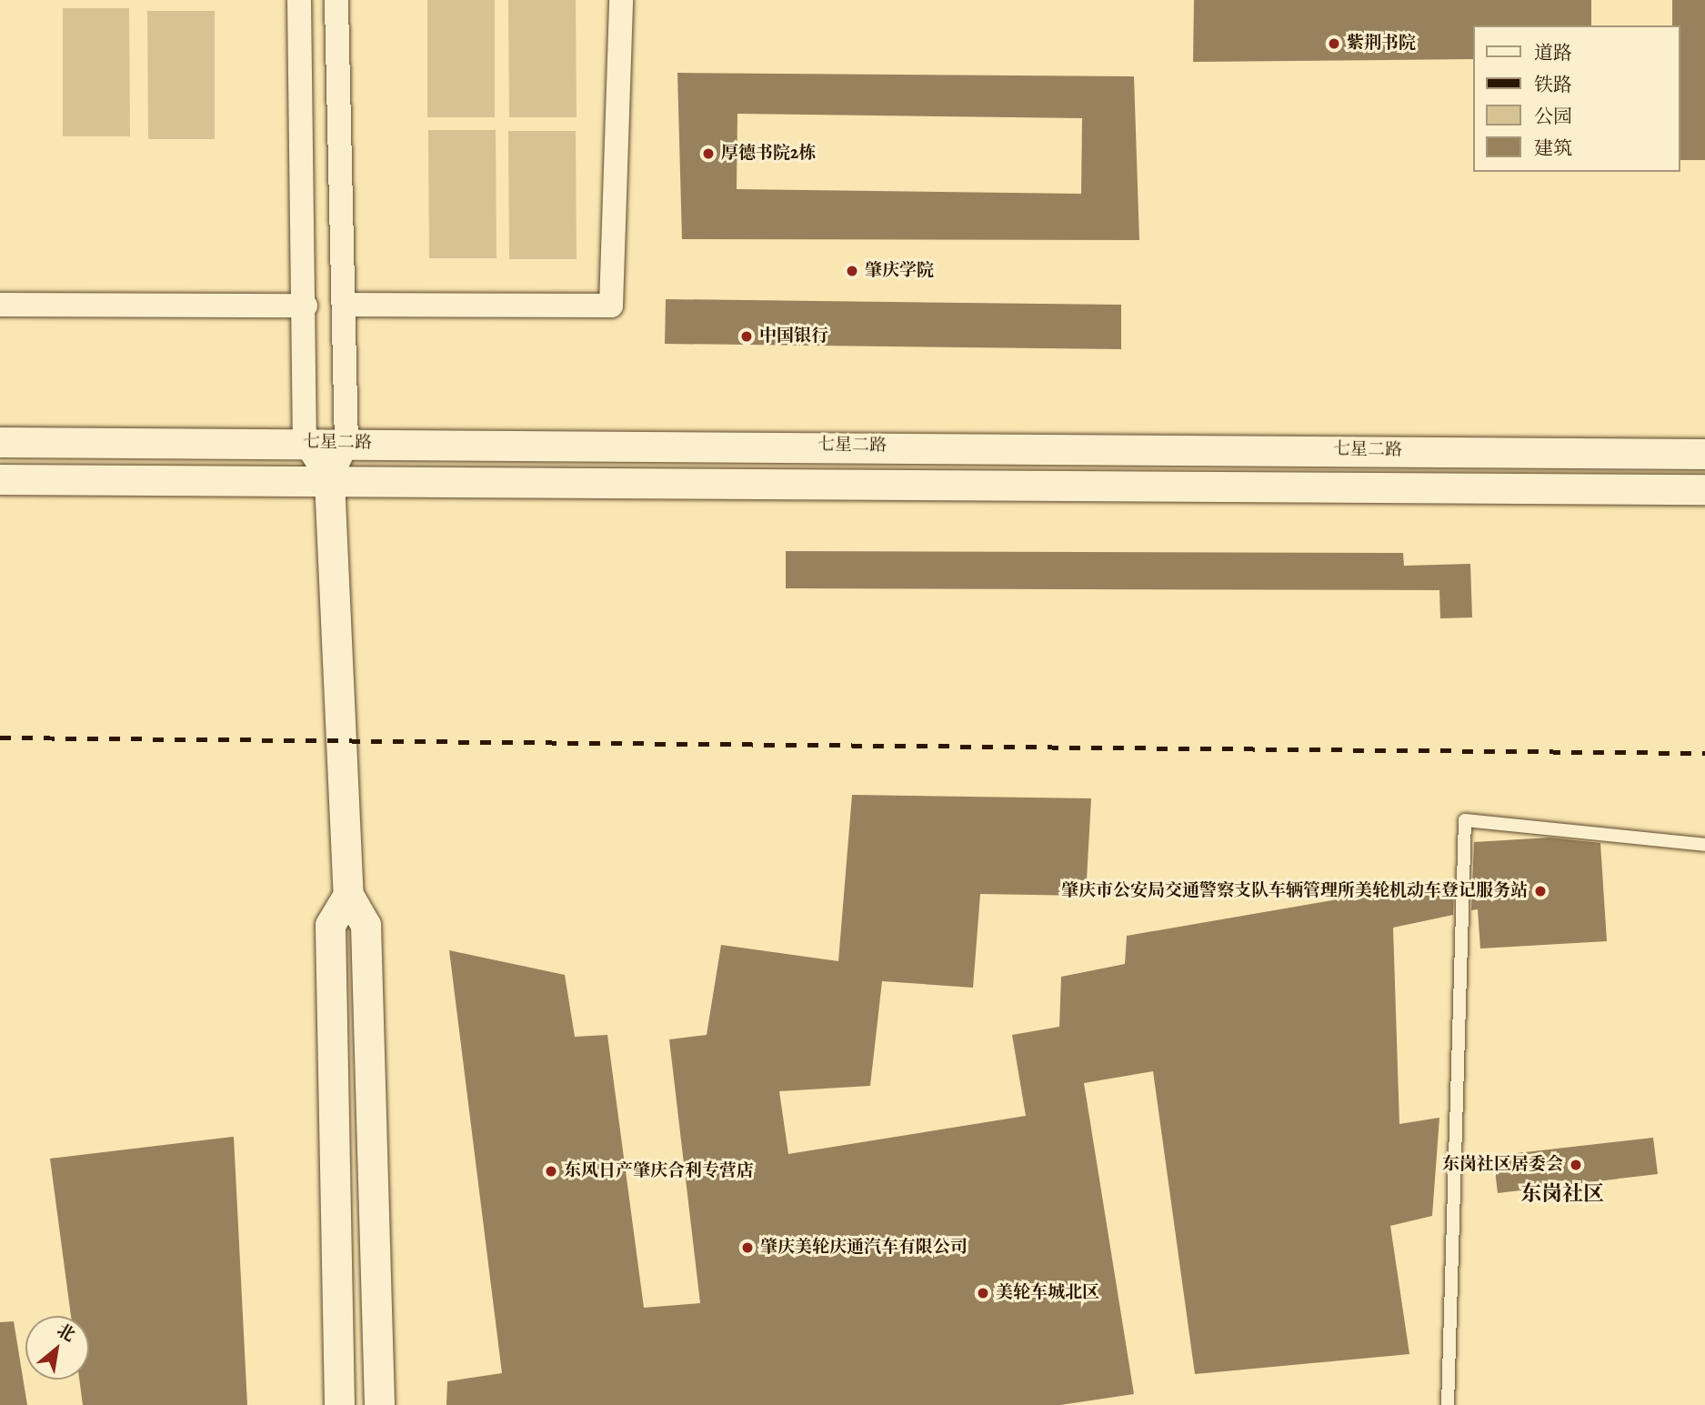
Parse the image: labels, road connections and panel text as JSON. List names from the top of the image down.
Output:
{
  "streets": {
    "street": ["七星二路"]
  },
  "districts": ["东岗社区"],
  "places": [
    "紫荆书院",
    "厚德书院2栋",
    "肇庆学院",
    "中国银行",
    "肇庆市公安局交通警察支队车辆管理所美轮机动车登记服务站",
    "东岗社区居委会",
    "东风日产肇庆合利专营店",
    "肇庆美轮庆通汽车有限公司",
    "美轮车城北区"
  ],
  "legend": [
    "道路",
    "铁路",
    "公园",
    "建筑"
  ],
  "north": "top right"
}
